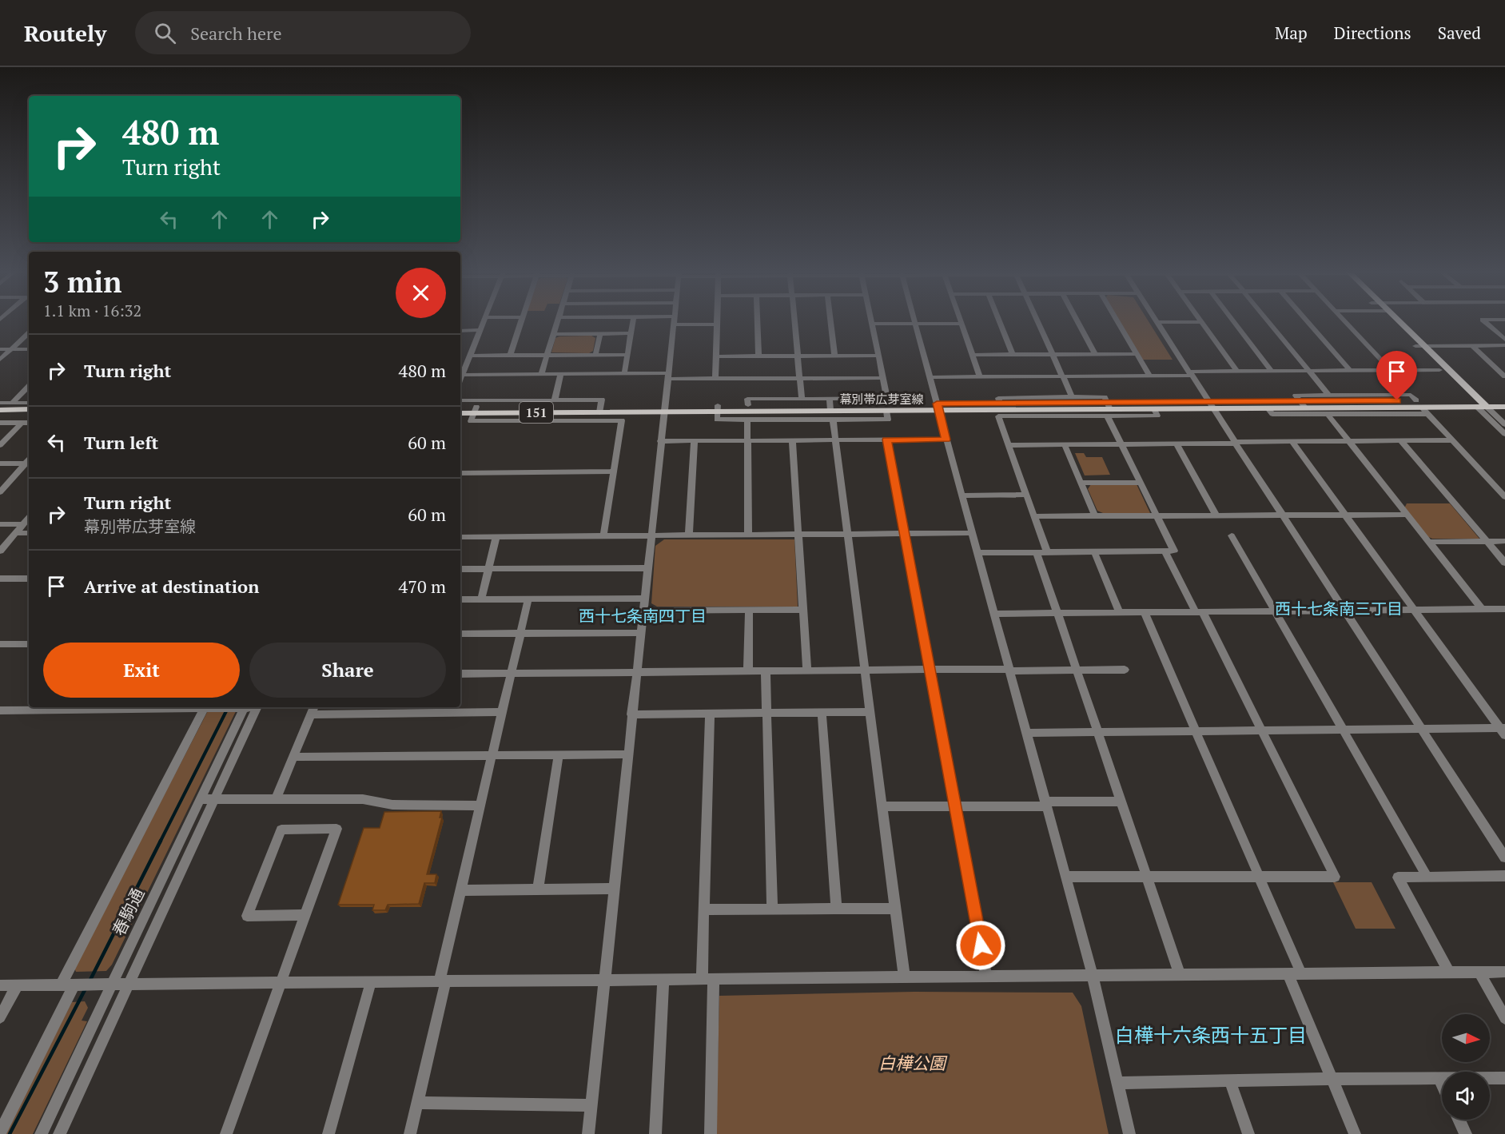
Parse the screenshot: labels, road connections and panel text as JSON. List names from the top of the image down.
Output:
{
  "streets": {
    "main road": ["幕別帯広芽室線", "151"],
    "street": ["春駒通"]
  },
  "districts": ["西十七条南三丁目", "西十七条南四丁目", "白樺十六条西十五丁目"],
  "parks": ["白樺公園"],
  "north": "right",
  "page": {
    "header": "Routely",
    "search": "Search here",
    "nav": ["Map", "Directions", "Saved"],
    "turn": ["480 m", "Turn right"],
    "heading": ["3 min", "1.1 km · 16:32"],
    "list": [
      {
        "name": "Turn right",
        "value": "480 m"
      },
      {
        "name": "Turn left",
        "value": "60 m"
      },
      {
        "name": "Turn right",
        "note": "幕別帯広芽室線",
        "value": "60 m"
      },
      {
        "name": "Arrive at destination",
        "value": "470 m"
      }
    ],
    "buttons": ["Exit", "Share"]
  }
}
